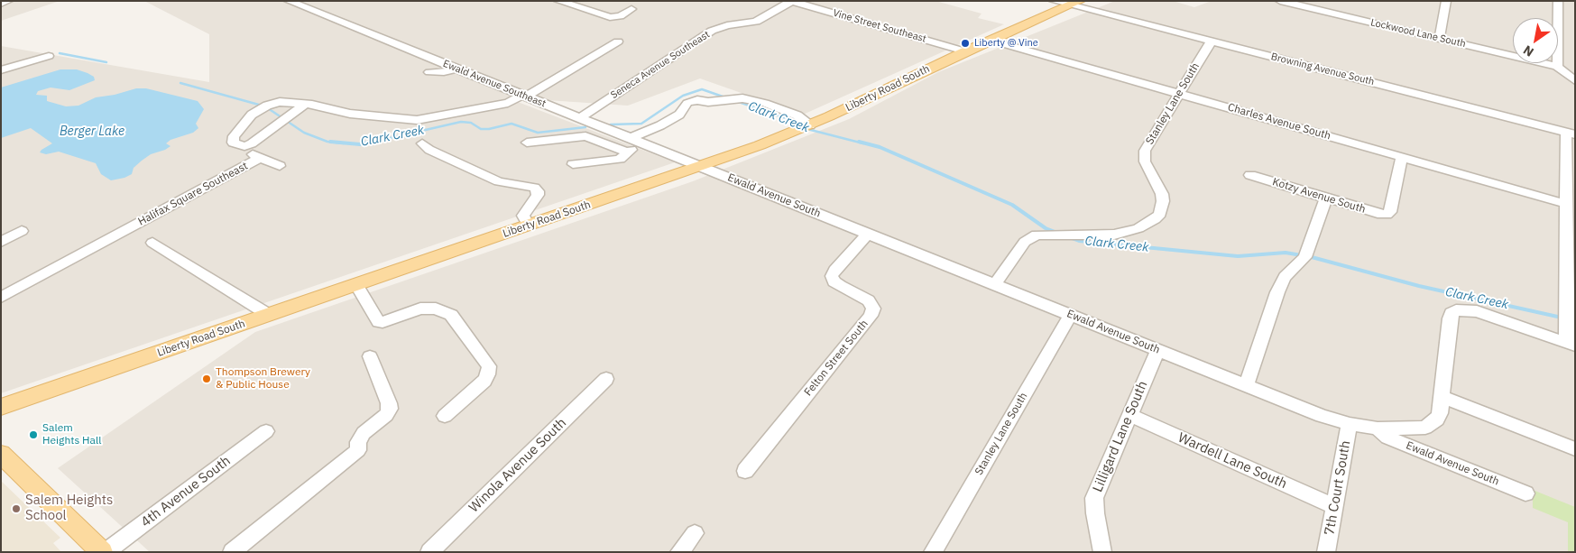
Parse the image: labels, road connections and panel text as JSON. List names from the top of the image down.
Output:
{
  "streets": {
    "main road": ["Liberty Road South"],
    "street": [
      "Vine Street Southeast",
      "Lockwood Lane South",
      "Seneca Avenue Southeast",
      "Browning Avenue South",
      "Ewald Avenue Southeast",
      "Stanley Lane South",
      "Charles Avenue South",
      "Halifax Square Southeast",
      "Ewald Avenue South",
      "Kotzy Avenue South",
      "Felton Street South",
      "Lilligard Lane South",
      "Wardell Lane South",
      "Winola Avenue South",
      "7th Court South",
      "4th Avenue South"
    ]
  },
  "crossings": [
    ["Vine Street Southeast", "Seneca Avenue Southeast"],
    ["Vine Street Southeast", "Liberty Road South"],
    ["Seneca Avenue Southeast", "Ewald Avenue Southeast"],
    ["Browning Avenue South", "Liberty Road South"],
    ["Browning Avenue South", "Stanley Lane South"],
    ["Ewald Avenue Southeast", "Liberty Road South"],
    ["Ewald Avenue Southeast", "Ewald Avenue South"],
    ["Liberty Road South", "Charles Avenue South"],
    ["Liberty Road South", "Ewald Avenue South"],
    ["Stanley Lane South", "Charles Avenue South"],
    ["Stanley Lane South", "Ewald Avenue South"],
    ["Charles Avenue South", "Kotzy Avenue South"],
    ["Ewald Avenue South", "Felton Street South"],
    ["Ewald Avenue South", "Lilligard Lane South"],
    ["Ewald Avenue South", "7th Court South"],
    ["Lilligard Lane South", "Wardell Lane South"],
    ["Wardell Lane South", "7th Court South"]
  ],
  "water": ["Clark Creek", "Berger Lake"],
  "places": [
    "Liberty @ Vine",
    "Thompson Brewery & Public House",
    "Salem Heights Hall",
    "Salem Heights School"
  ],
  "north": "bottom left"
}
